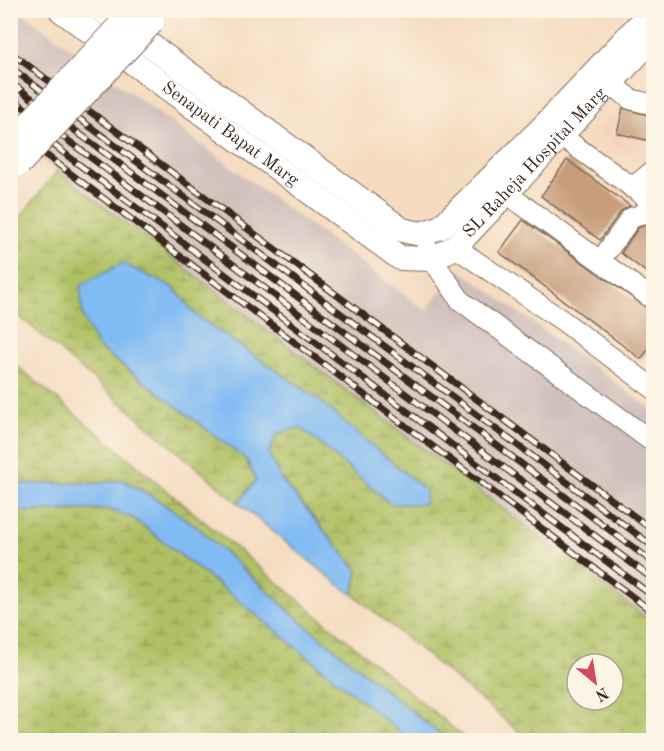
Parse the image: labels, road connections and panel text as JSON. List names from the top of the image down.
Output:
{
  "streets": {
    "main road": ["Senapati Bapat Marg", "SL Raheja Hospital Marg"]
  },
  "crossings": [
    ["Senapati Bapat Marg", "SL Raheja Hospital Marg"]
  ],
  "north": "bottom right"
}
